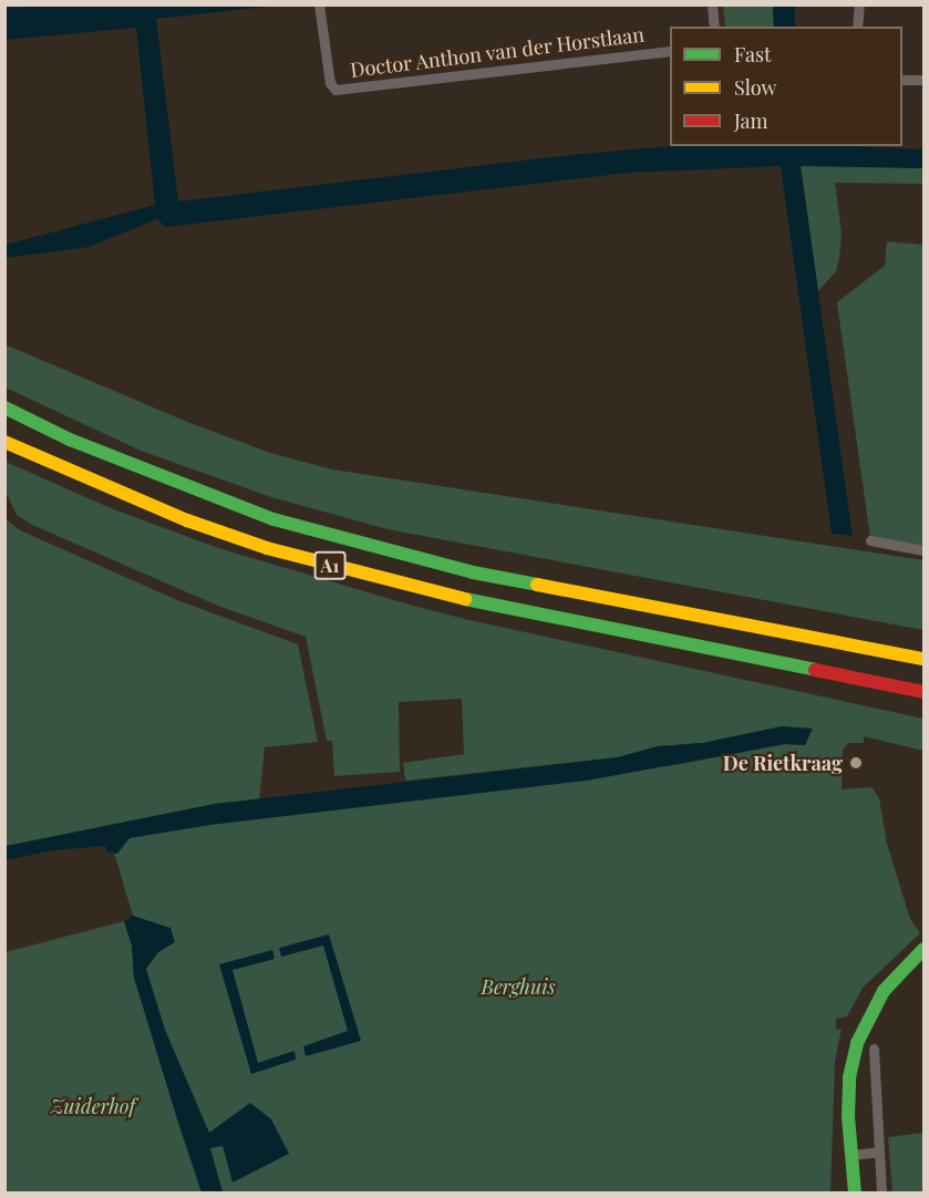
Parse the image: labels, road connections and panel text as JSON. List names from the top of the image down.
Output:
{
  "streets": {
    "main road": ["A1"],
    "street": ["Doctor Anthon van der Horstlaan"]
  },
  "parks": ["Berghuis", "Zuiderhof"],
  "places": ["De Rietkraag"],
  "legend": ["Fast", "Slow", "Jam"]
}
